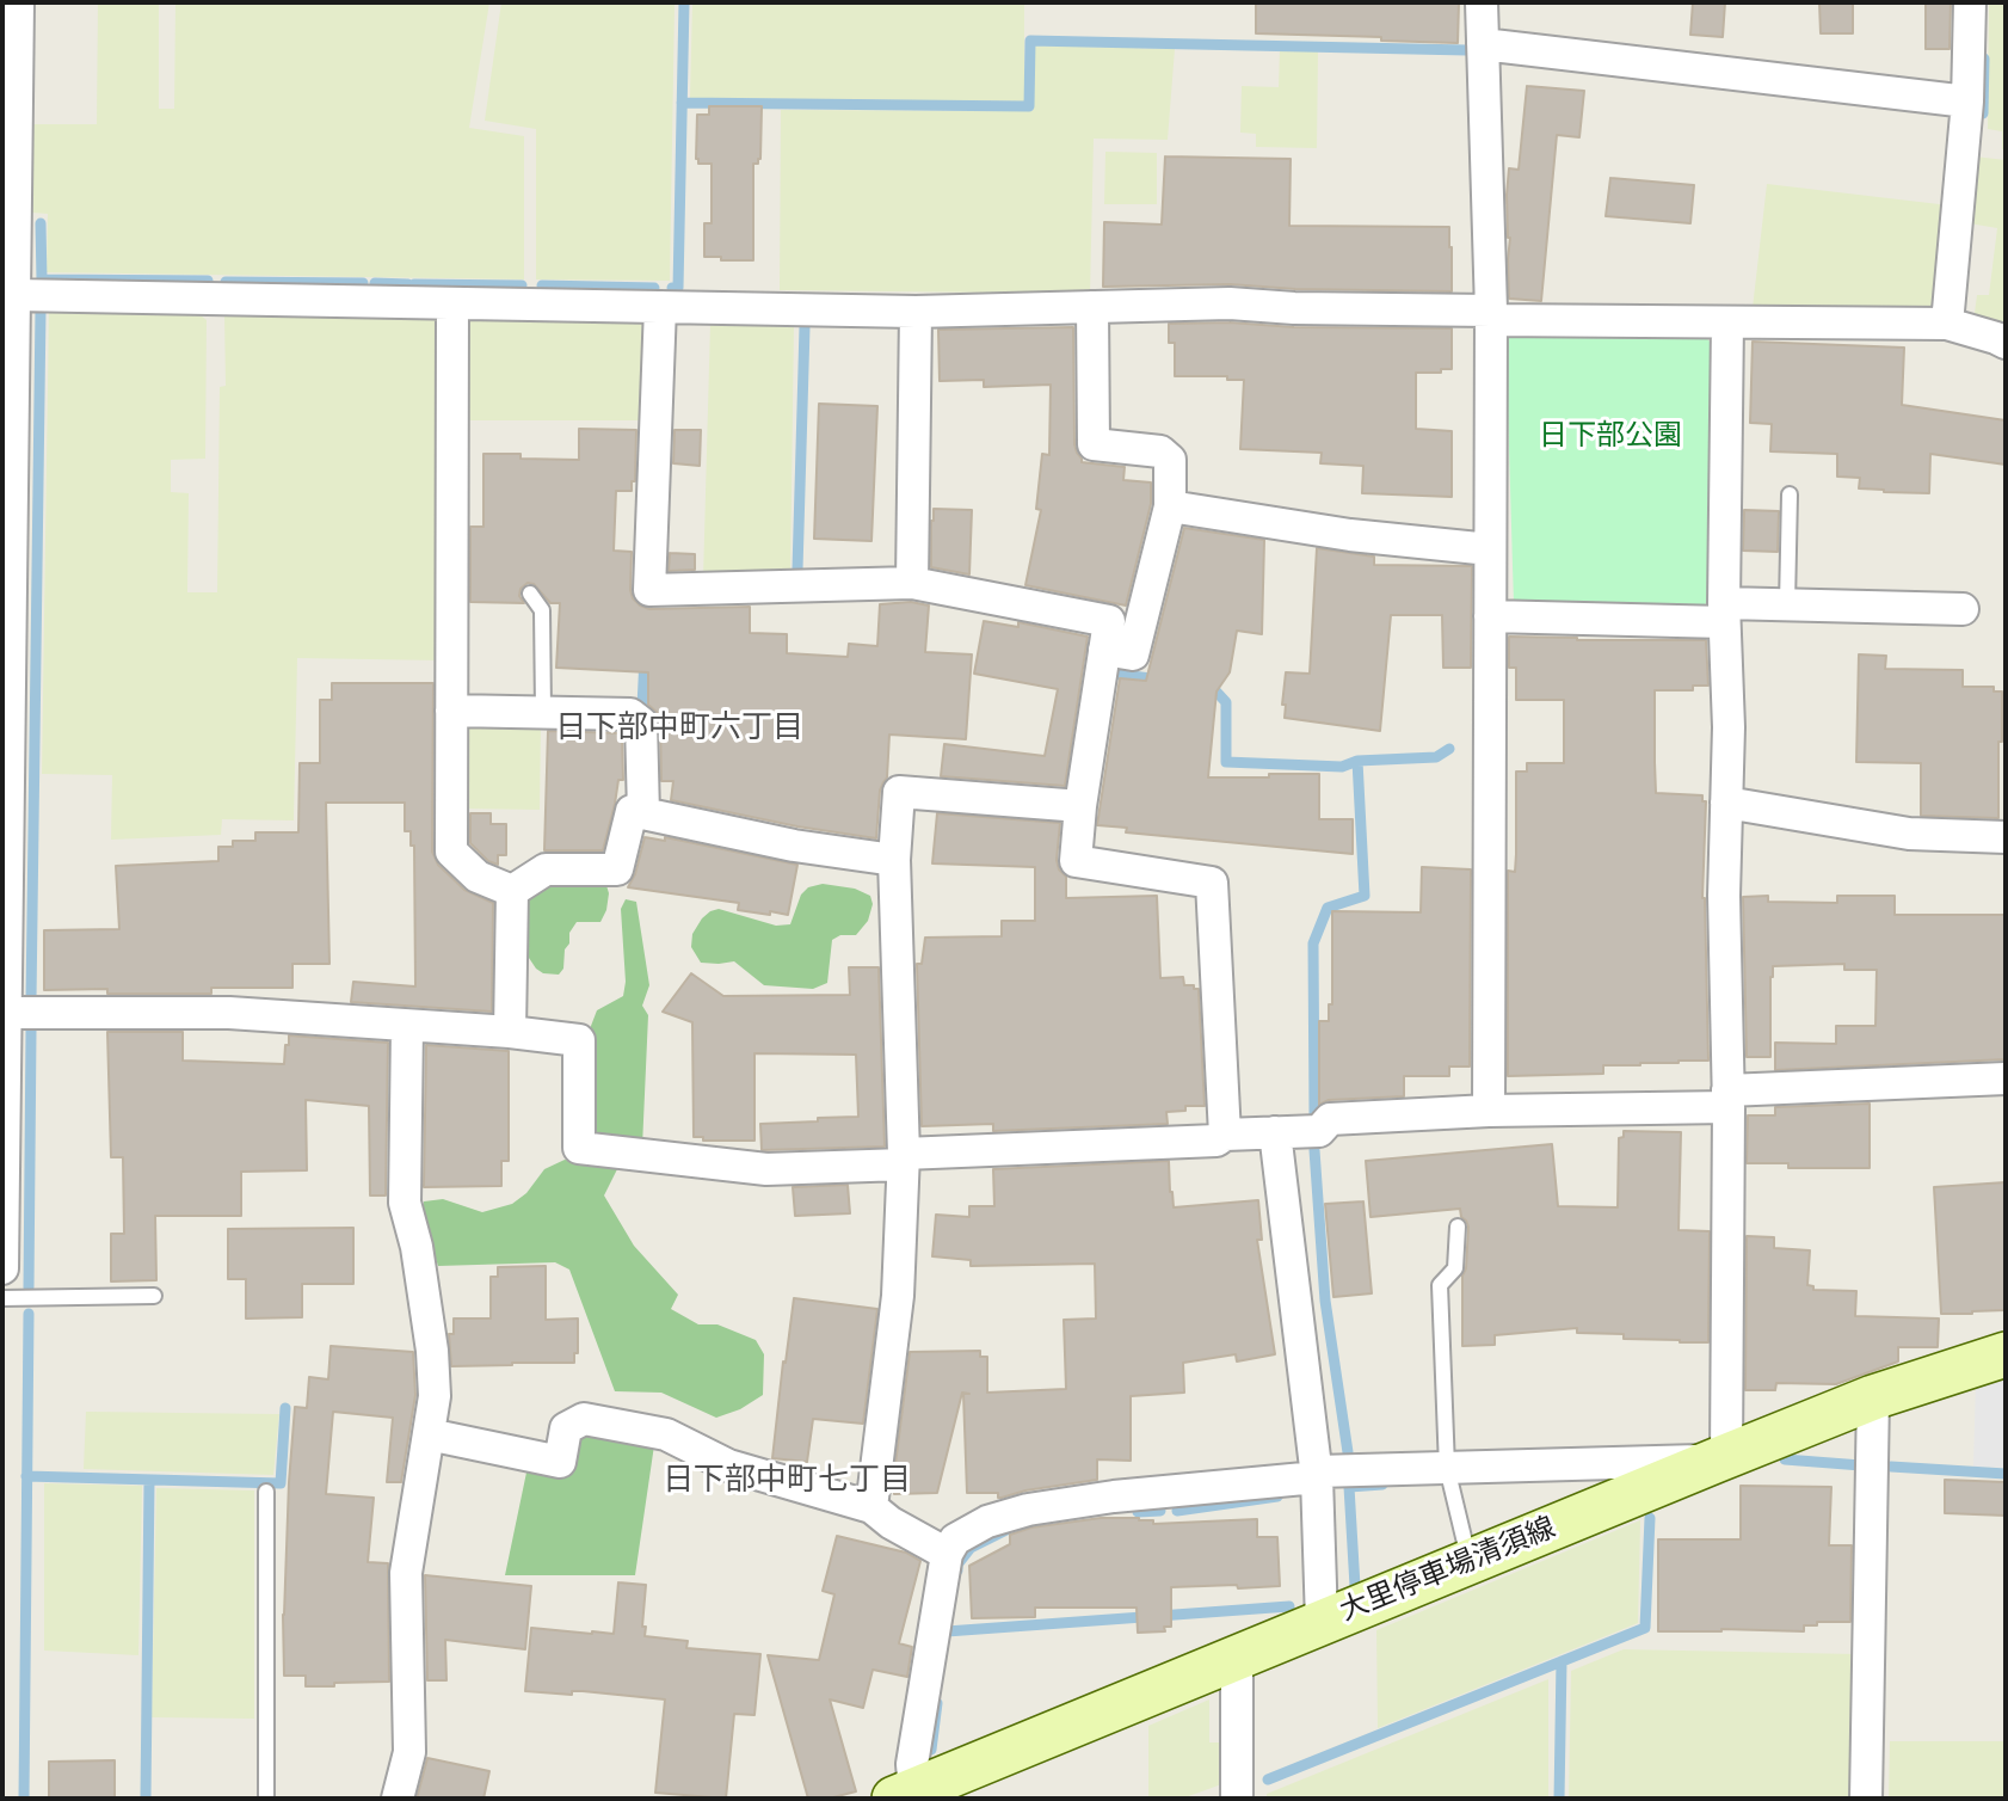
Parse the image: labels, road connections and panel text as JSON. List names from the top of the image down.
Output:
{
  "streets": {
    "main road": ["大里停車場清須線"]
  },
  "districts": ["日下部中町六丁目", "日下部中町七丁目"],
  "parks": ["日下部公園"]
}
